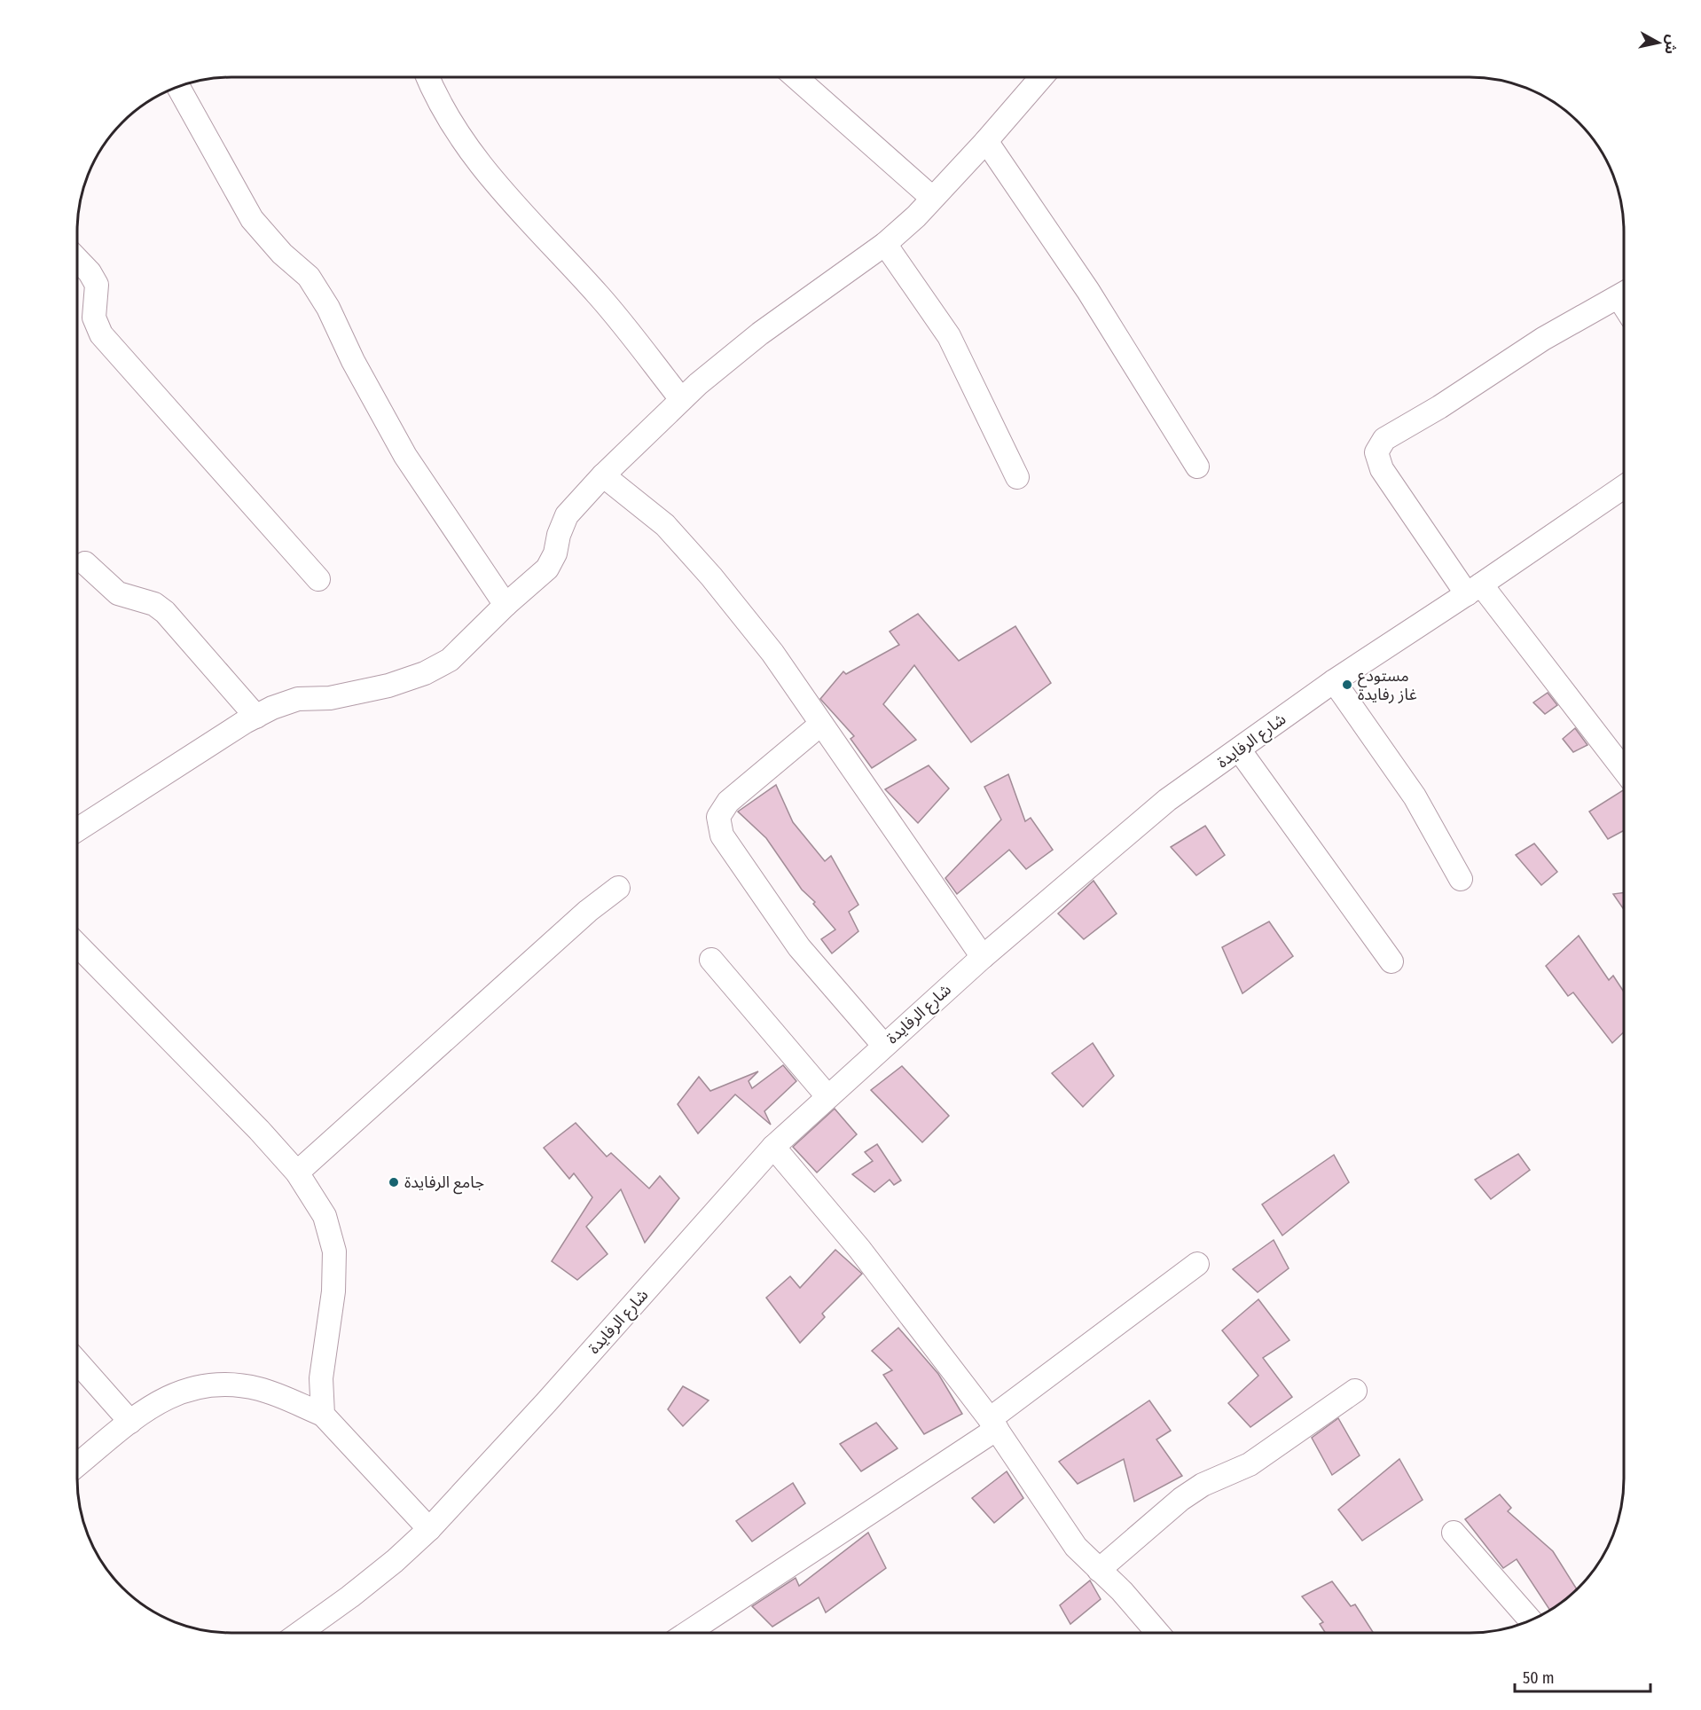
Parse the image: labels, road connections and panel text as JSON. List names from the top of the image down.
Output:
{
  "streets": {
    "street": ["شارع الرفايدة"]
  },
  "places": ["مستودع غاز رفايدة", "جامع الرفايدة"],
  "scale_bar": "50 m",
  "north": "right"
}
